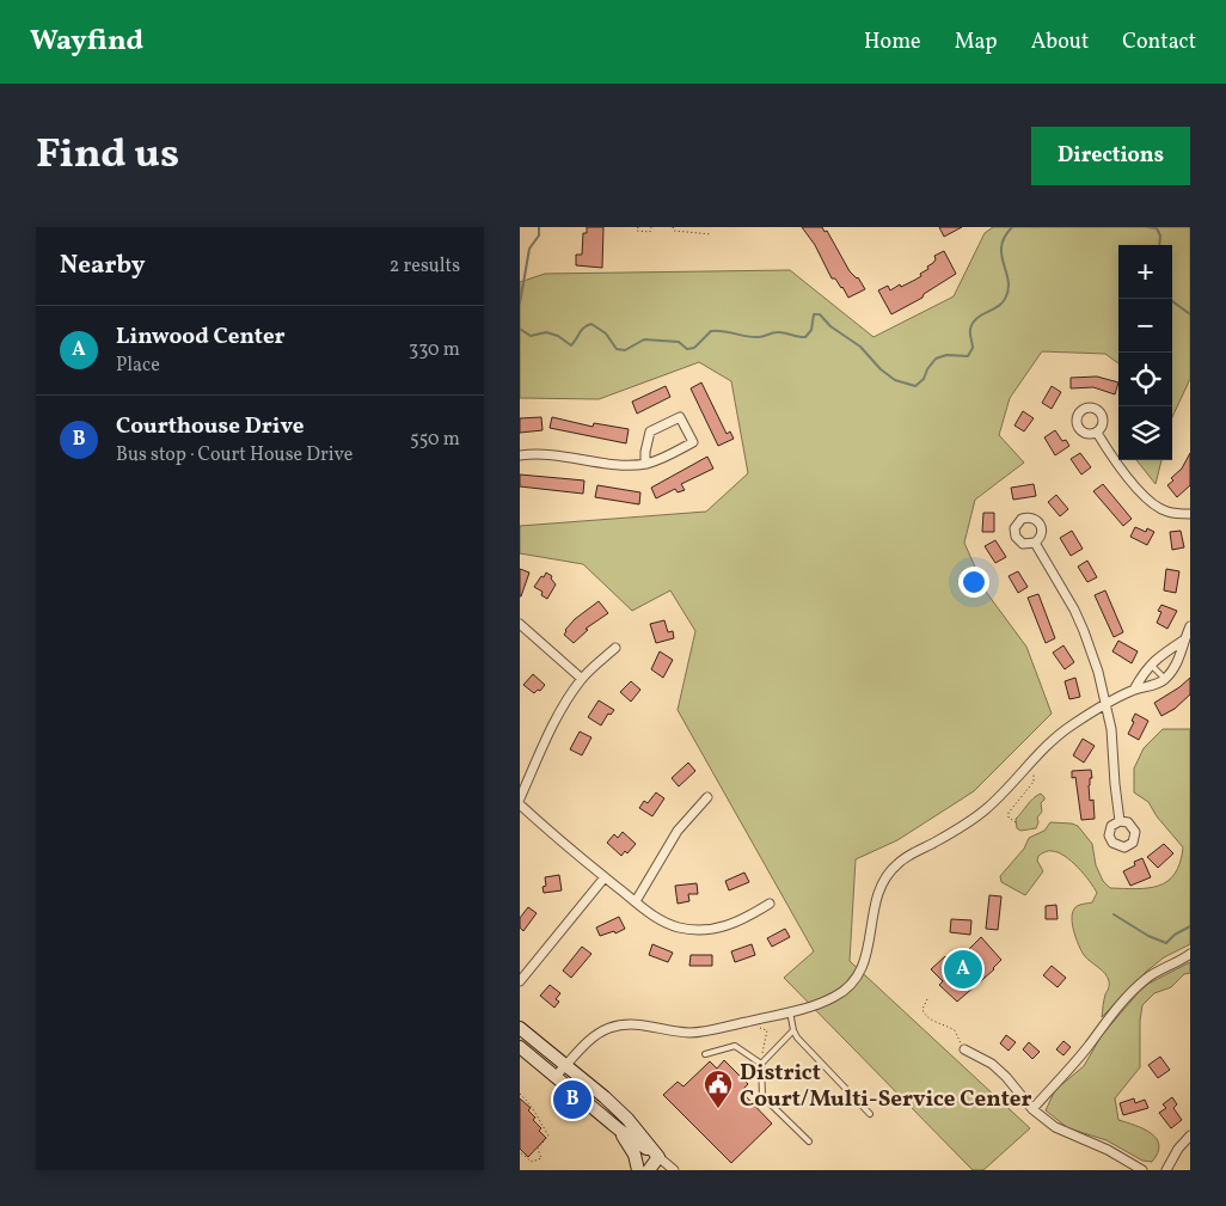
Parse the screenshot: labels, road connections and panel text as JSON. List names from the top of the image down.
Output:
{
  "places": {
    "public building": ["District Court/Multi-Service Center"]
  },
  "page": {
    "header": "Wayfind",
    "nav": [
      "Home",
      "Map",
      "About",
      "Contact"
    ],
    "title": "Find us",
    "buttons": "Directions",
    "heading": ["Nearby", "2 results"],
    "map_buttons": ["+", "−"],
    "list": [
      {
        "mark": "A",
        "name": "Linwood Center",
        "note": "Place",
        "value": "330 m"
      },
      {
        "mark": "B",
        "name": "Courthouse Drive",
        "note": "Bus stop · Court House Drive",
        "value": "550 m"
      }
    ],
    "pins": ["A", "B"]
  }
}
